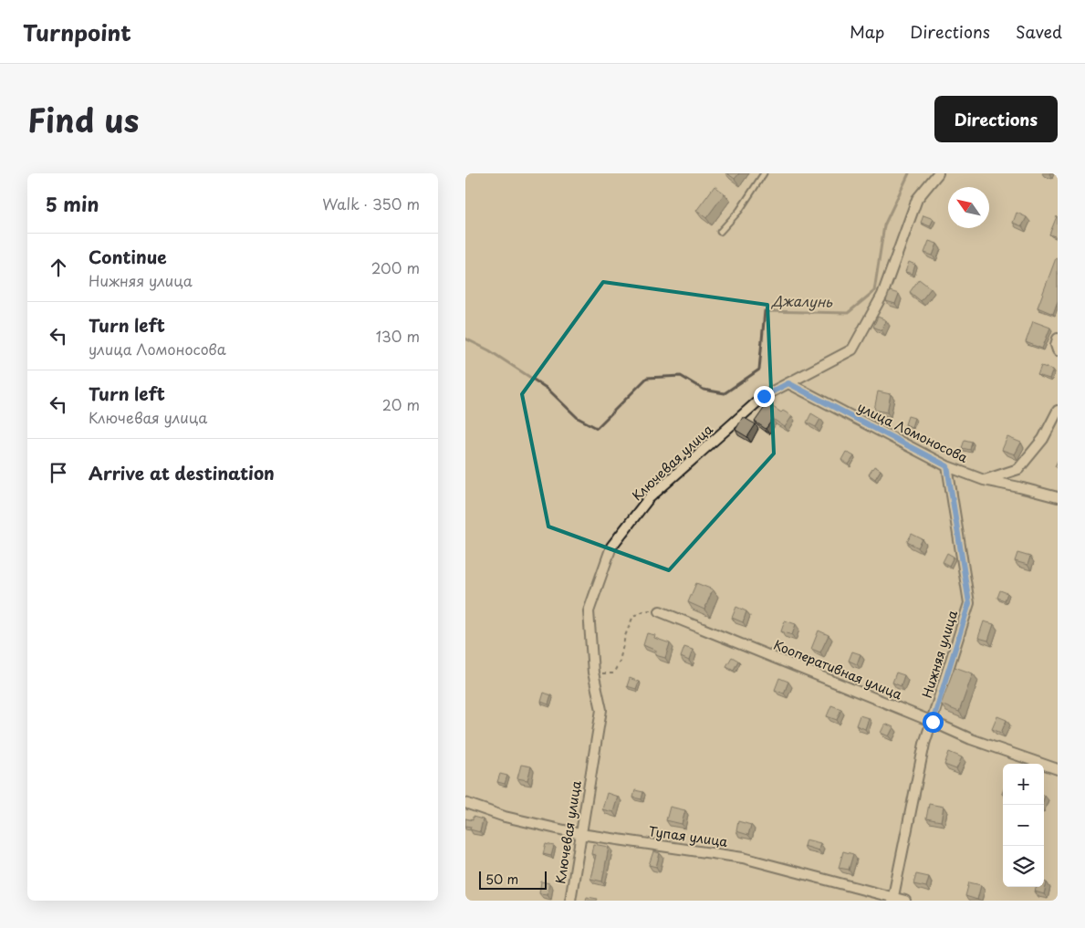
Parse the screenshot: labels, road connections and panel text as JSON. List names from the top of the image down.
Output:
{
  "streets": {
    "street": [
      "улица Ломоносова",
      "Ключевая улица",
      "Нижняя улица",
      "Кооперативная улица",
      "Тупая улица"
    ]
  },
  "crossings": [
    ["улица Ломоносова", "Ключевая улица"],
    ["улица Ломоносова", "Нижняя улица"],
    ["Ключевая улица", "Тупая улица"],
    ["Нижняя улица", "Кооперативная улица"],
    ["Нижняя улица", "Тупая улица"]
  ],
  "water": ["Джалунь"],
  "scale_bar": "50 m",
  "north": "top left",
  "page": {
    "header": "Turnpoint",
    "nav": ["Map", "Directions", "Saved"],
    "title": "Find us",
    "buttons": "Directions",
    "heading": ["5 min", "Walk · 350 m"],
    "list": [
      ["Continue", "Нижняя улица", "200 m"],
      ["Turn left", "улица Ломоносова", "130 m"],
      ["Turn left", "Ключевая улица", "20 m"],
      "Arrive at destination"
    ],
    "map_buttons": ["+", "−"],
    "scale": "50 m"
  }
}
